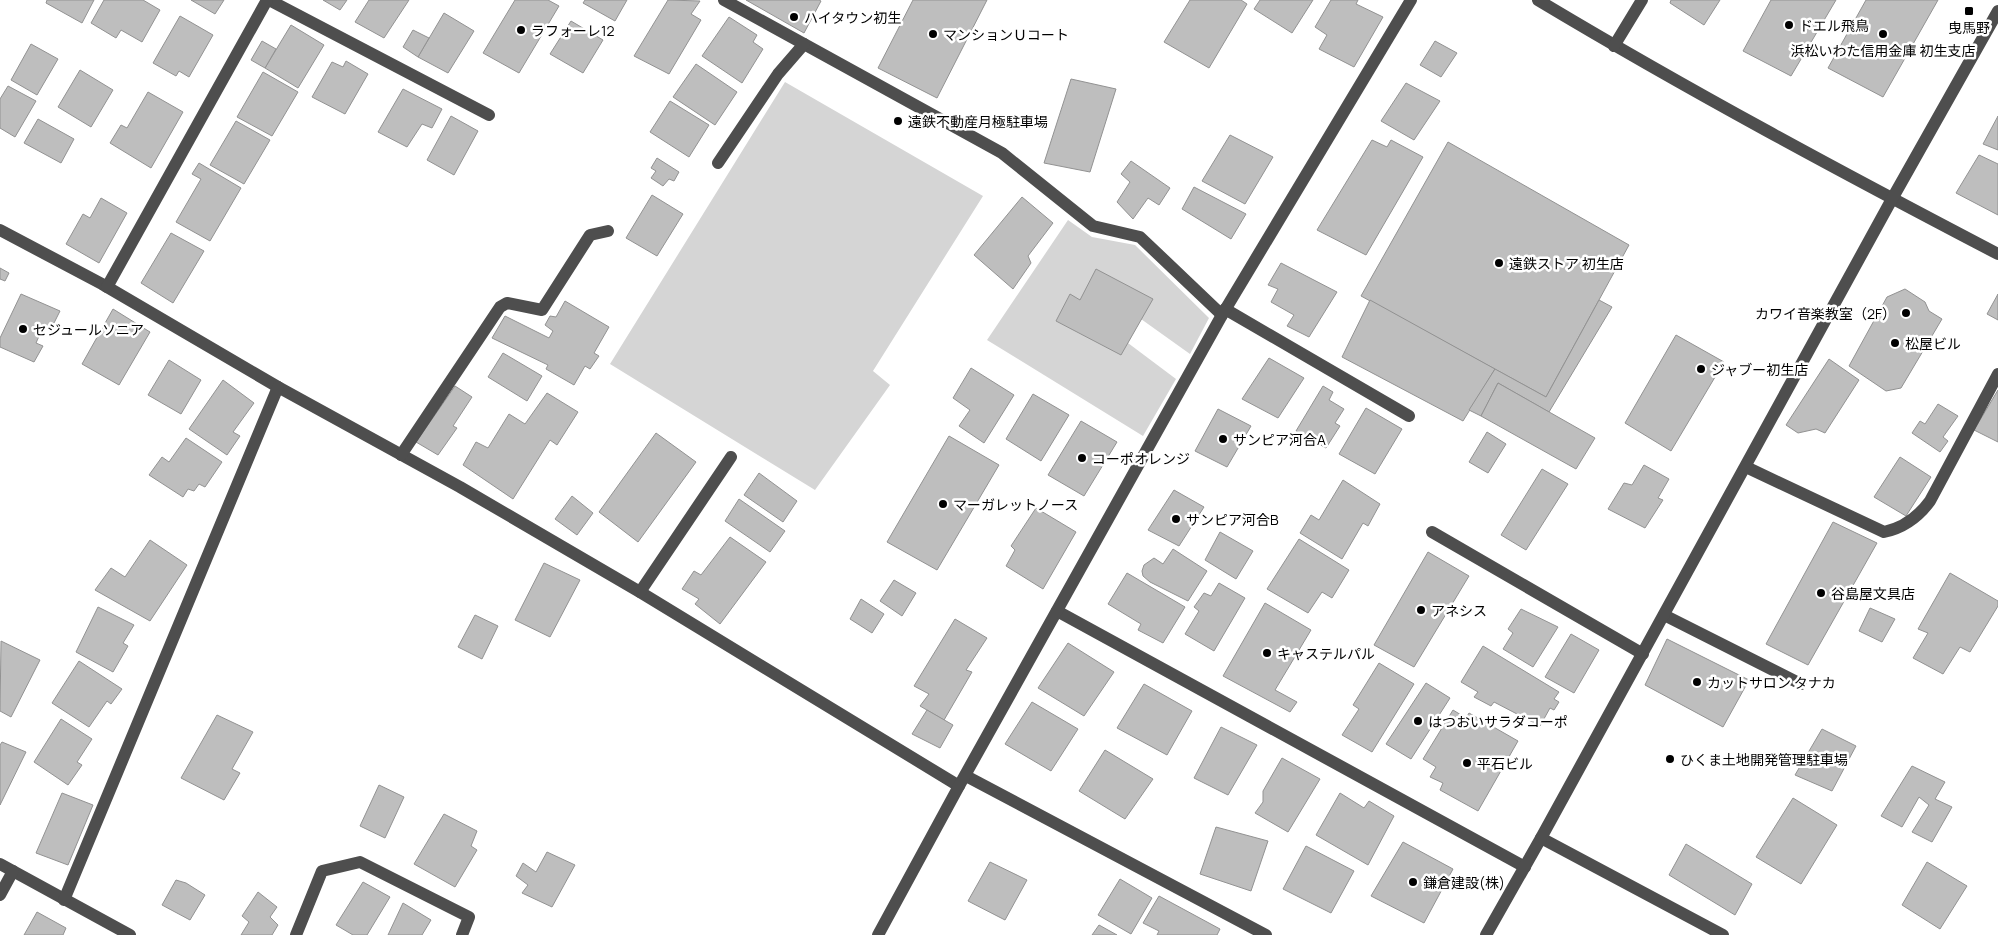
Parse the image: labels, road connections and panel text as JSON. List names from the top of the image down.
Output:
{
  "places": {
    "transit": ["曳馬野"],
    "other": [
      "ハイタウン初生",
      "ドエル飛鳥",
      "ラフォーレ12",
      "マンションＵコート",
      "浜松いわた信用金庫 初生支店",
      "遠鉄不動産月極駐車場",
      "遠鉄ストア 初生店",
      "カワイ音楽教室（2F）",
      "セジュールソニア",
      "松屋ビル",
      "ジャブー初生店",
      "サンピア河合A",
      "コーポオレンジ",
      "マーガレットノース",
      "サンピア河合B",
      "谷島屋文具店",
      "アネシス",
      "キャステルパル",
      "カットサロン タナカ",
      "はつおいサラダコーポ",
      "ひくま土地開発管理駐車場",
      "平石ビル",
      "鎌倉建設(株)"
    ]
  }
}
